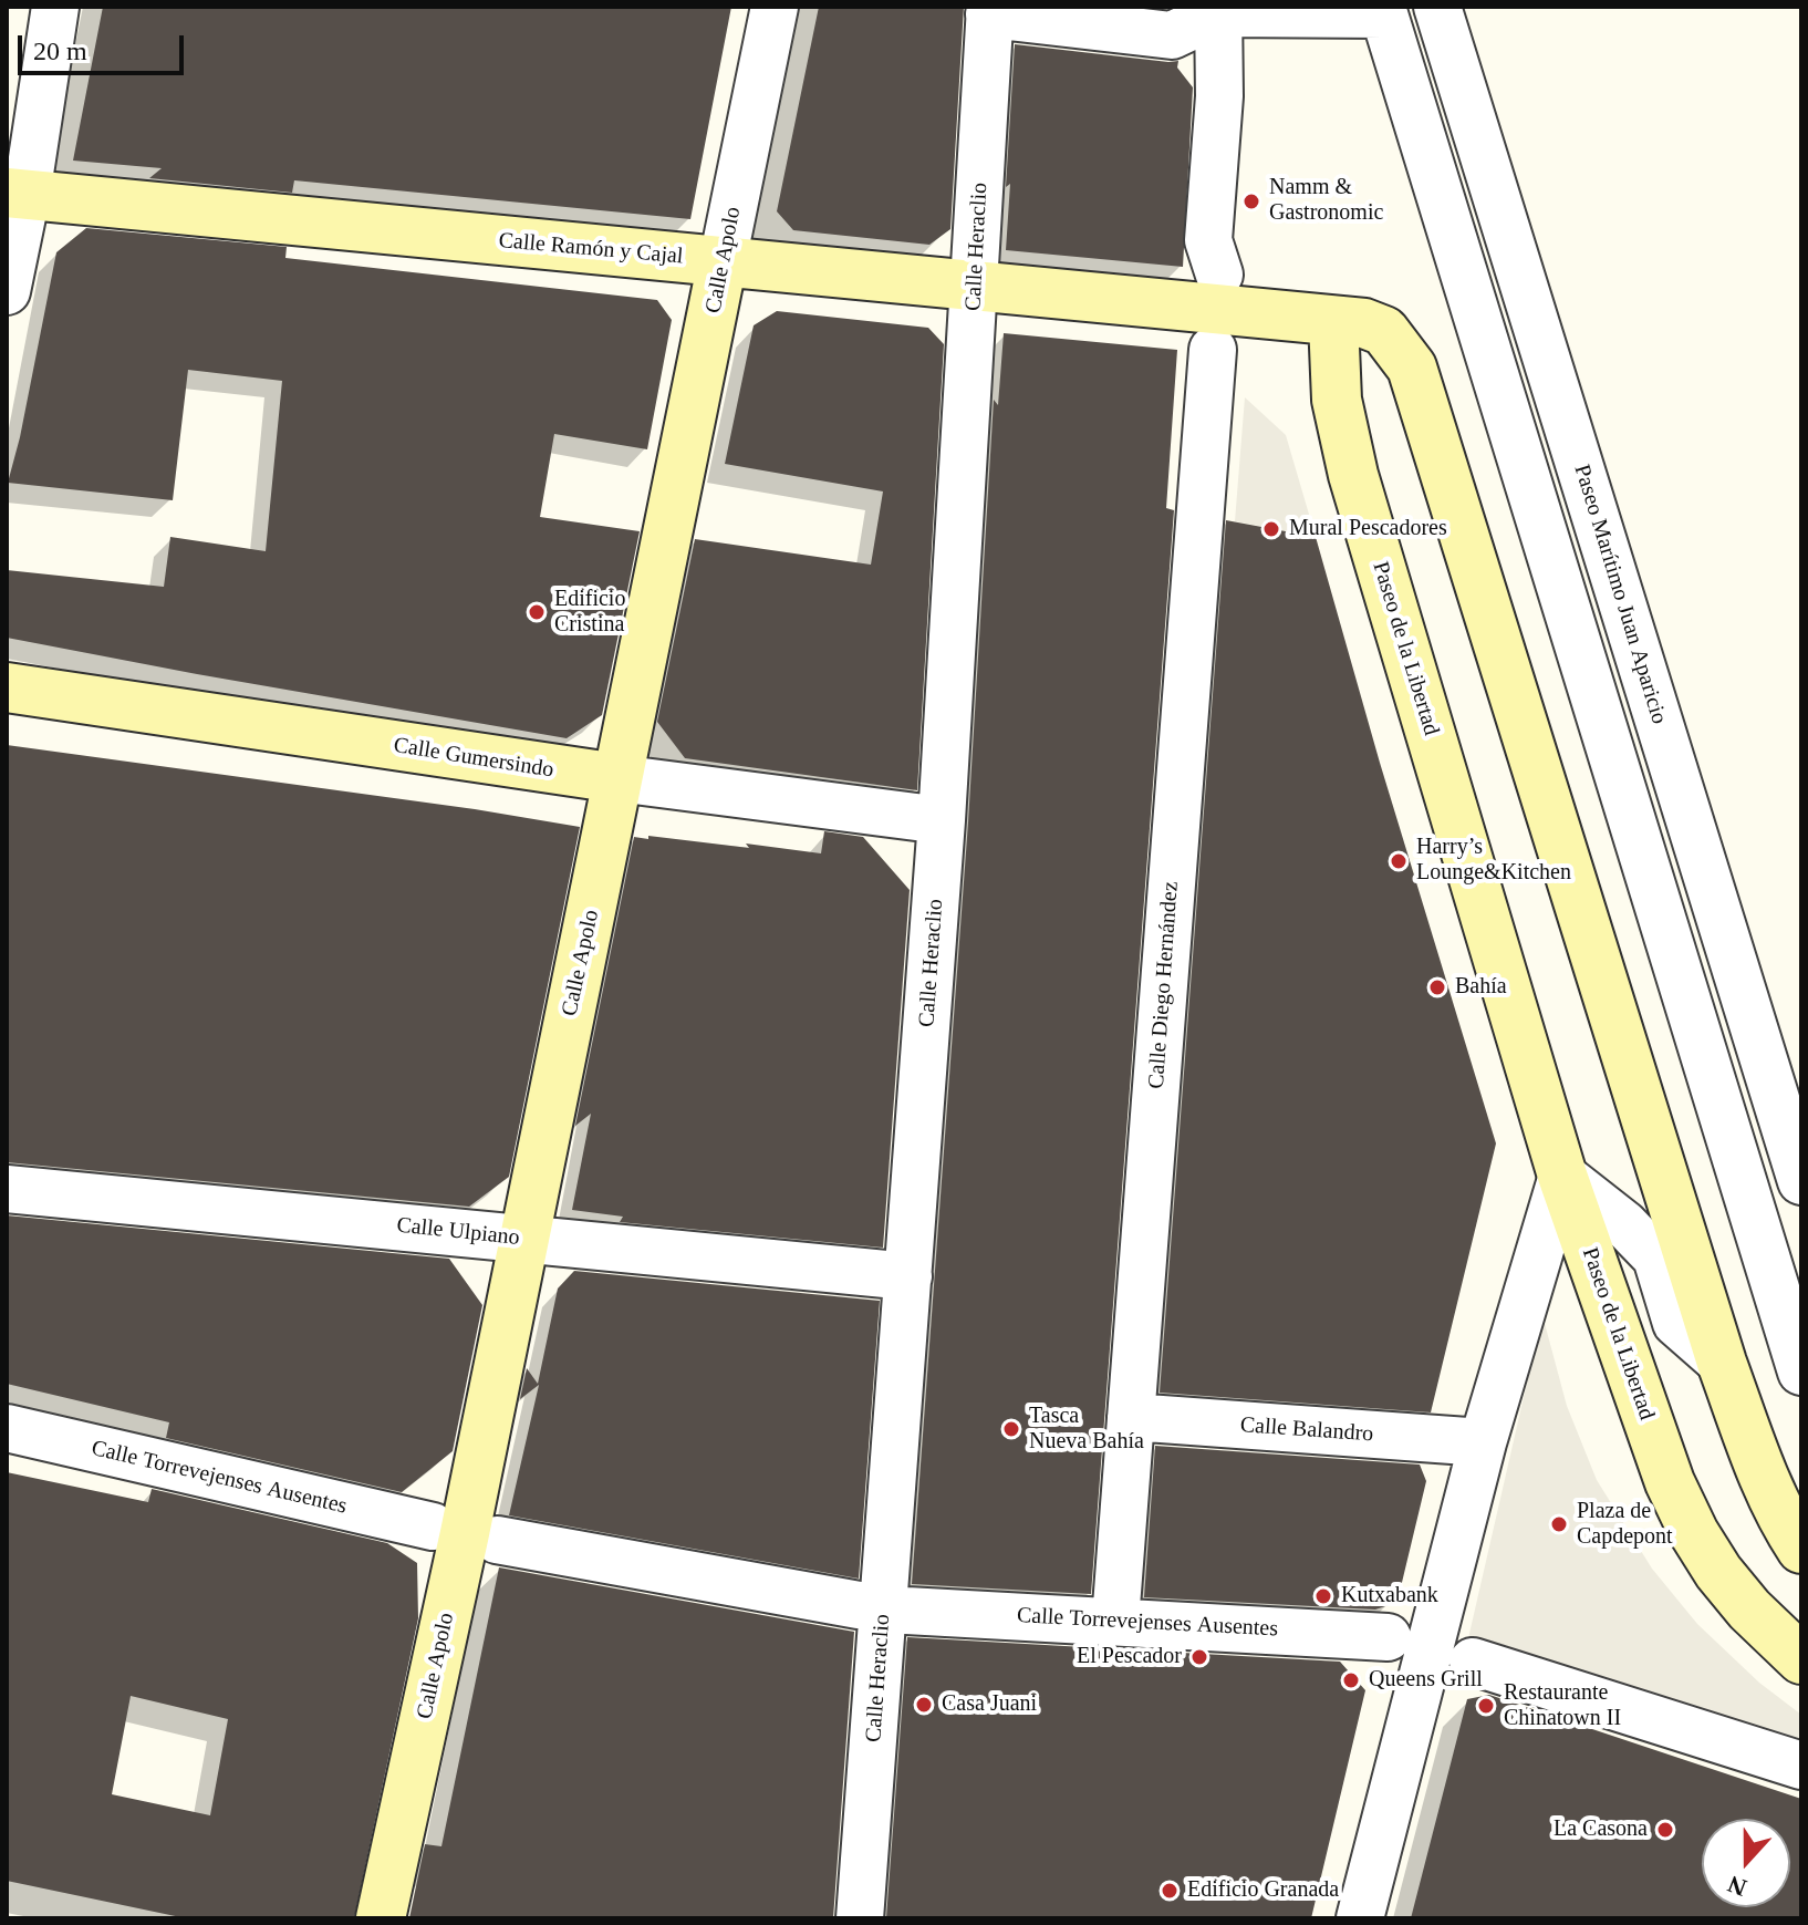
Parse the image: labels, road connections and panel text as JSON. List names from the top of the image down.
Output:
{
  "streets": {
    "street": [
      "Calle Heraclio",
      "Calle Ramón y Cajal",
      "Calle Apolo",
      "Paseo Marítimo Juan Aparicio",
      "Paseo de la Libertad",
      "Calle Gumersindo",
      "Calle Diego Hernández",
      "Calle Ulpiano",
      "Calle Balandro",
      "Calle Torrevejenses Ausentes"
    ]
  },
  "crossings": [
    ["Calle Heraclio", "Calle Ramón y Cajal"],
    ["Calle Heraclio", "Calle Gumersindo"],
    ["Calle Heraclio", "Calle Ulpiano"],
    ["Calle Ramón y Cajal", "Calle Apolo"],
    ["Calle Ramón y Cajal", "Paseo de la Libertad"],
    ["Calle Apolo", "Calle Gumersindo"],
    ["Calle Apolo", "Calle Ulpiano"],
    ["Calle Diego Hernández", "Calle Balandro"],
    ["Calle Diego Hernández", "Calle Torrevejenses Ausentes"]
  ],
  "places": [
    "Namm & Gastronomic",
    "Mural Pescadores",
    "Edificio Cristina",
    "Harry’s Lounge&Kitchen",
    "Bahía",
    "Tasca Nueva Bahía",
    "Plaza de Capdepont",
    "Kutxabank",
    "El Pescador",
    "Queens Grill",
    "Casa Juani",
    "Restaurante Chinatown II",
    "La Casona",
    "Edificio Granada"
  ],
  "scale_bar": "20 m",
  "north": "bottom"
}
